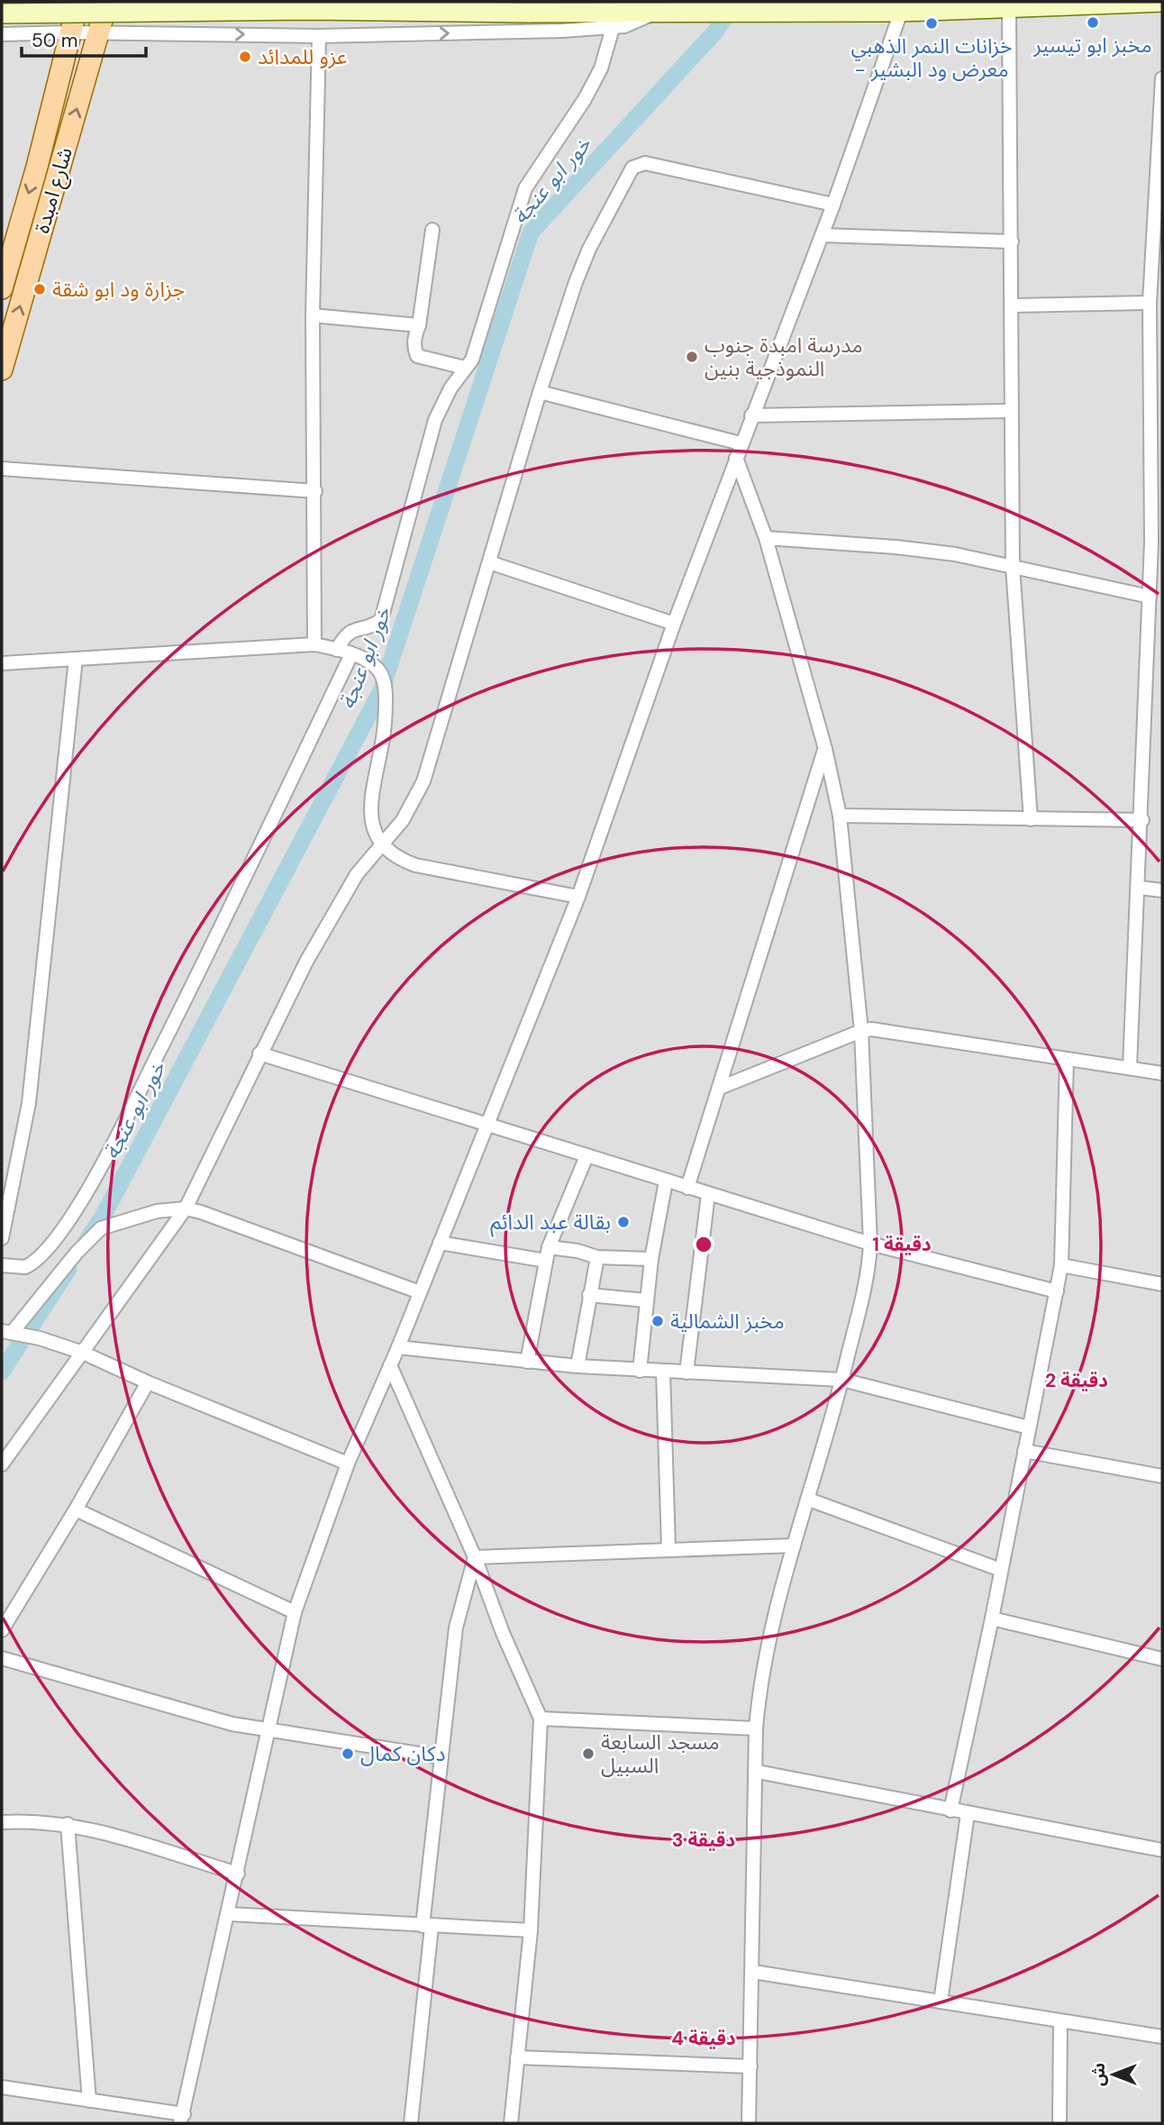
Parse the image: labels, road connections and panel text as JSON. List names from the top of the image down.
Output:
{
  "streets": {
    "main road": ["شارع امبدة"]
  },
  "water": ["خور ابو عنجة"],
  "places": [
    "مخبز ابو تيسير",
    "خزانات النمر الذهبي - معرض ود البشير",
    "عزو للمدائد",
    "جزارة ود ابو شقة",
    "مدرسة امبدة جنوب النموذجية بنين",
    "بقالة عبد الدائم",
    "مخبز الشمالية",
    "دكان كمال",
    "مسجد السابعة السبيل"
  ],
  "scale_bar": "50 m",
  "north": "left",
  "rings": [
    "1 دقيقة",
    "2 دقيقة",
    "3 دقيقة",
    "4 دقيقة"
  ]
}
